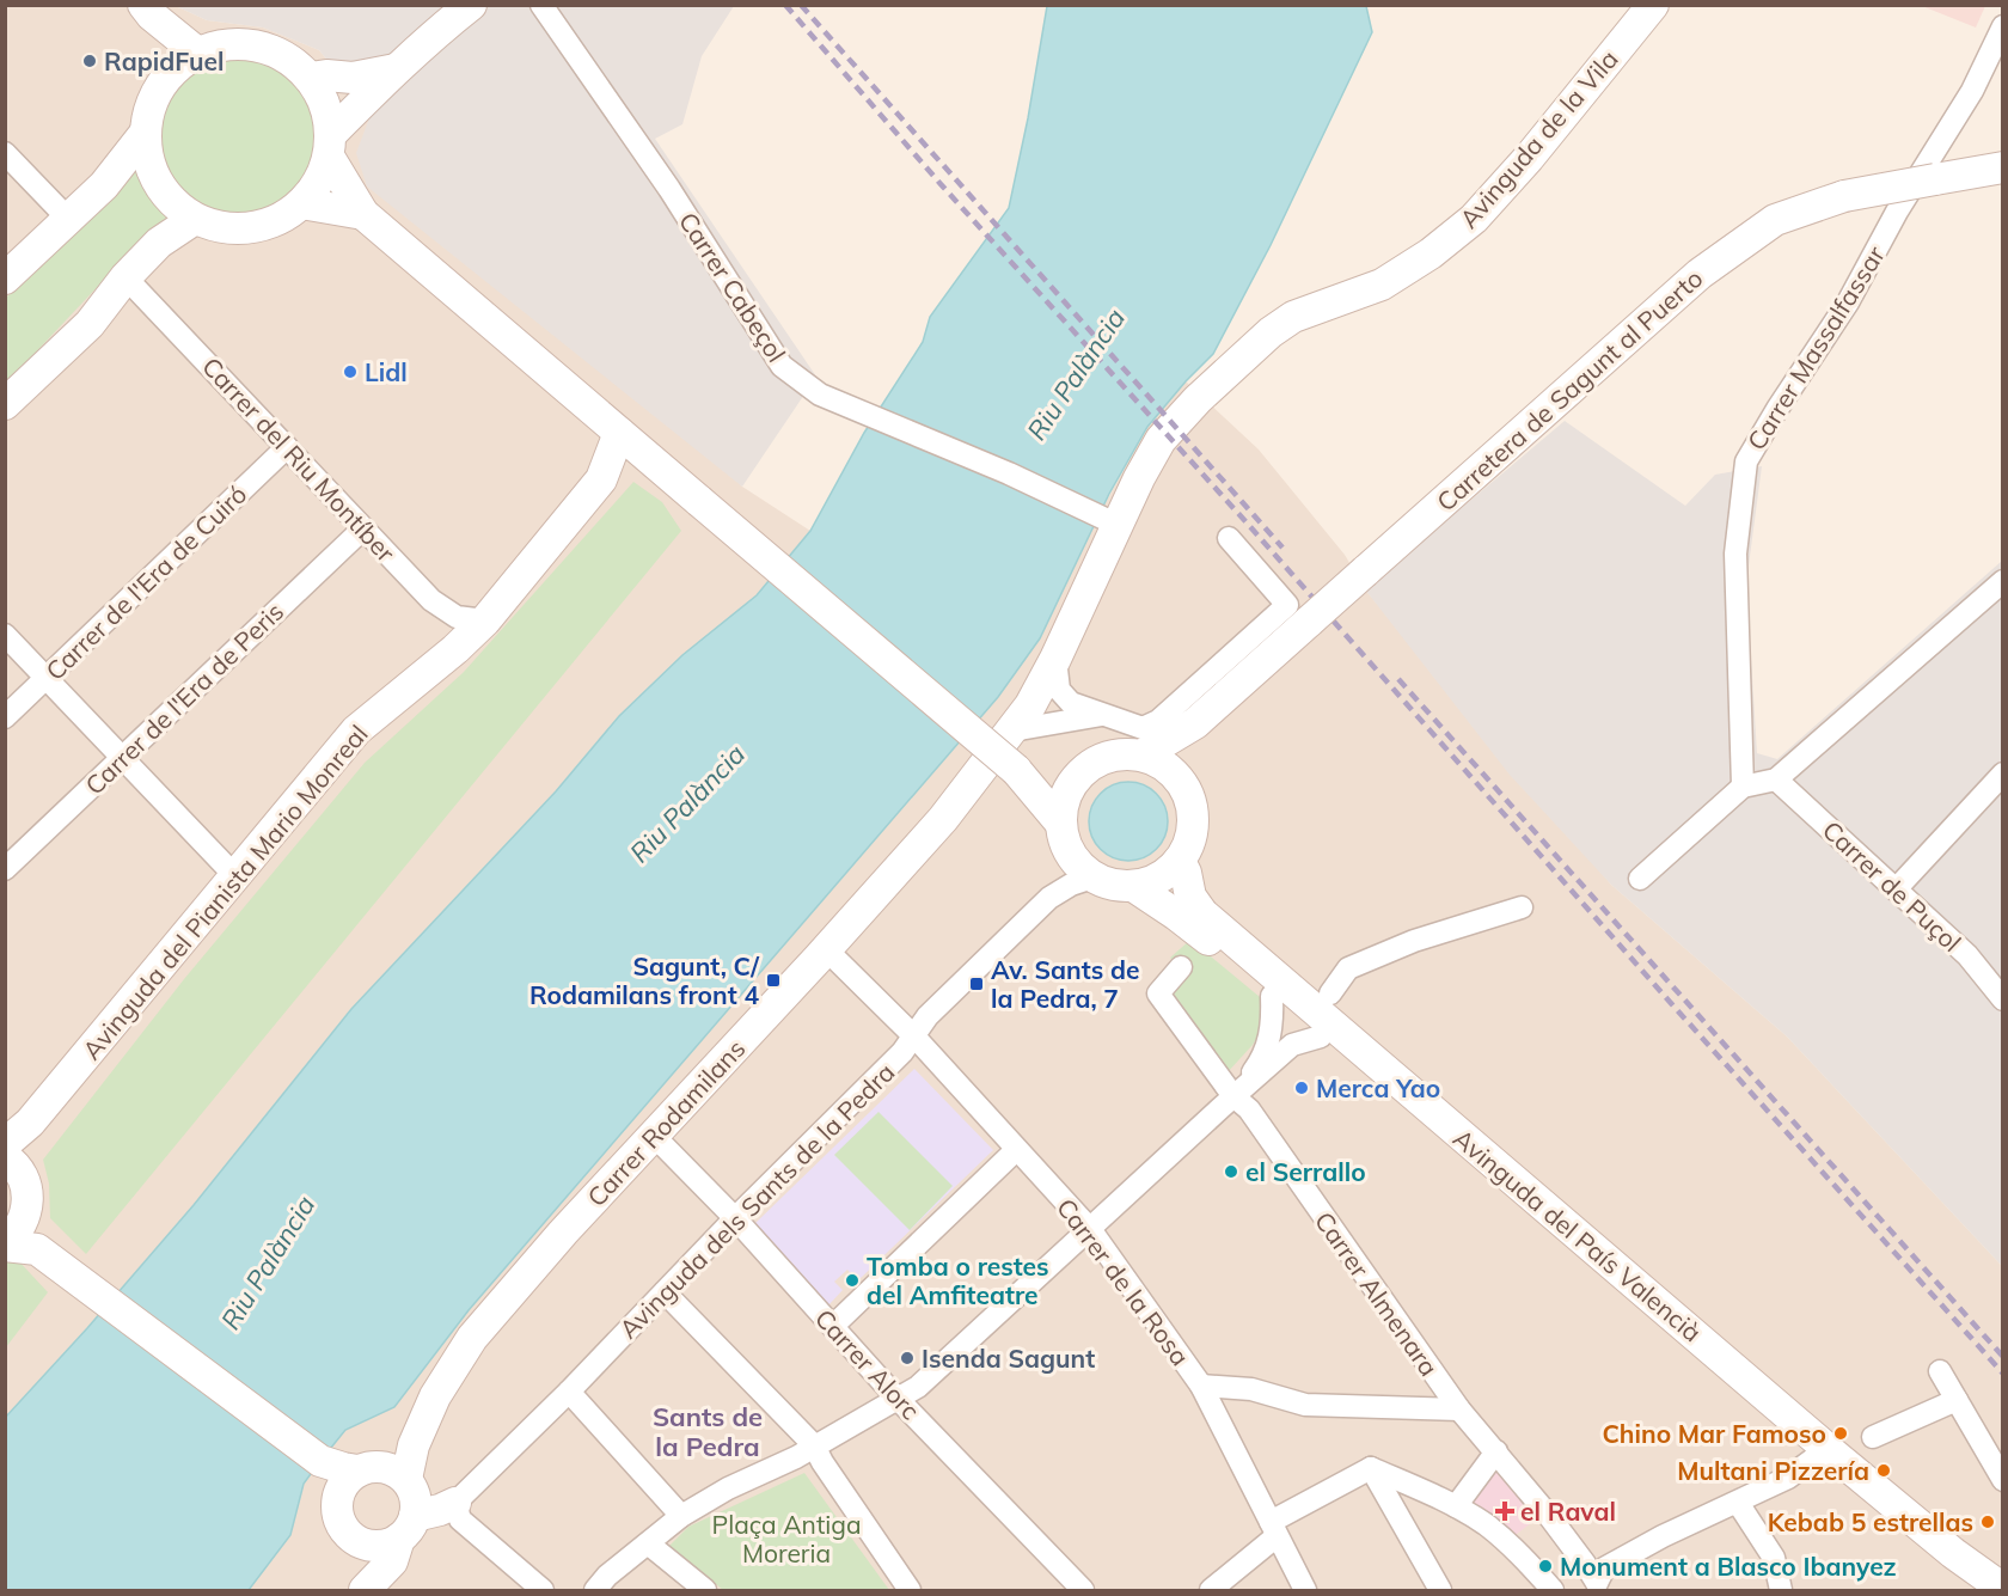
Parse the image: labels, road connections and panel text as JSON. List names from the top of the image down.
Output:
{
  "streets": {
    "street": [
      "Avinguda de la Vila",
      "Carrer Cabeçol",
      "Carrer Massalfassar",
      "Carretera de Sagunt al Puerto",
      "Carrer del Riu Montíber",
      "Carrer de l'Era de Cuiró",
      "Carrer de l'Era de Peris",
      "Carrer de Puçol",
      "Avinguda del Pianista Mario Monreal",
      "Carrer Rodamilans",
      "Avinguda dels Sants de la Pedra",
      "Avinguda del País Valencià",
      "Carrer de la Rosa",
      "Carrer Almenara",
      "Carrer Alorc"
    ]
  },
  "crossings": [
    ["Avinguda de la Vila", "Carrer Cabeçol"],
    ["Avinguda de la Vila", "Carrer Rodamilans"],
    ["Carretera de Sagunt al Puerto", "Avinguda dels Sants de la Pedra"],
    ["Carretera de Sagunt al Puerto", "Avinguda del País Valencià"],
    ["Carrer del Riu Montíber", "Carrer de l'Era de Cuiró"],
    ["Carrer del Riu Montíber", "Carrer de l'Era de Peris"],
    ["Carrer del Riu Montíber", "Avinguda del Pianista Mario Monreal"],
    ["Carrer Rodamilans", "Avinguda dels Sants de la Pedra"],
    ["Carrer Rodamilans", "Carrer de la Rosa"],
    ["Carrer Rodamilans", "Carrer Alorc"],
    ["Avinguda dels Sants de la Pedra", "Avinguda del País Valencià"],
    ["Avinguda dels Sants de la Pedra", "Carrer de la Rosa"],
    ["Avinguda dels Sants de la Pedra", "Carrer Alorc"]
  ],
  "districts": ["Sants de la Pedra"],
  "water": ["Riu Palància"],
  "parks": ["Plaça Antiga Moreria"],
  "places": {
    "other": [
      "RapidFuel",
      "Lidl",
      "Merca Yao",
      "el Serrallo",
      "Tomba o restes del Amfiteatre",
      "Isenda Sagunt",
      "Chino Mar Famoso",
      "Multani Pizzería",
      "Kebab 5 estrellas",
      "Monument a Blasco Ibanyez"
    ],
    "transit": ["Sagunt, C/ Rodamilans front 4", "Av. Sants de la Pedra, 7"],
    "health": ["el Raval"]
  }
}
